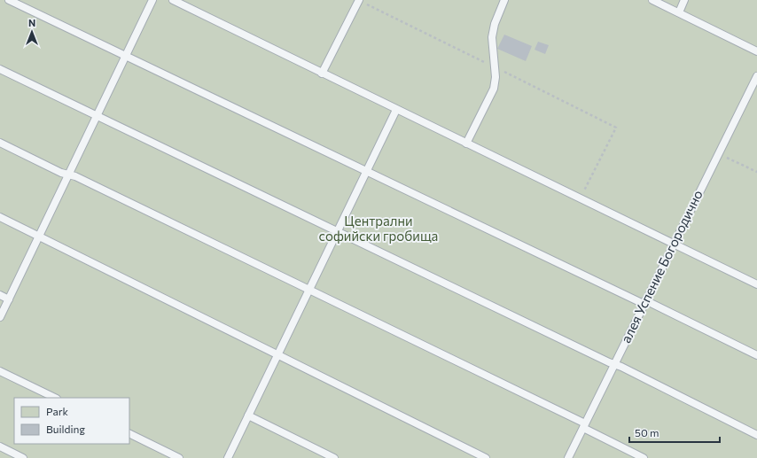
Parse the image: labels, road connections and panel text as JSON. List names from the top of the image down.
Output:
{
  "streets": {
    "lane": ["алея Успение Богородично"]
  },
  "parks": ["Централни софийски гробища"],
  "legend": ["Park", "Building"],
  "scale_bar": "50 m",
  "north": "top"
}
